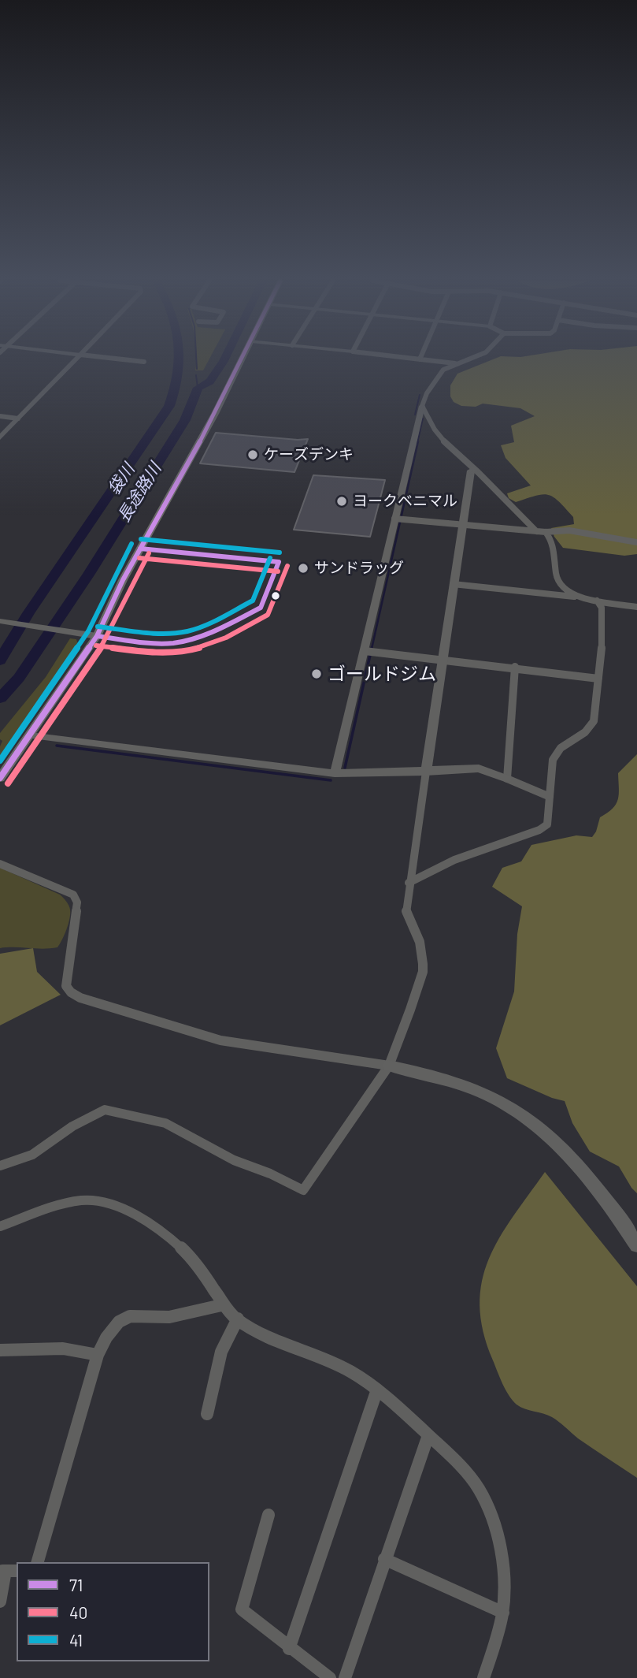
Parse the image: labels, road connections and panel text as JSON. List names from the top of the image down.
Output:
{
  "water": ["袋川", "長途路川"],
  "places": [
    "ケーズデンキ",
    "ヨークベニマル",
    "サンドラッグ",
    "ゴールドジム"
  ],
  "lines": ["transit line 71", "transit line 41", "transit line 40"],
  "legend": ["71", "40", "41"]
}
